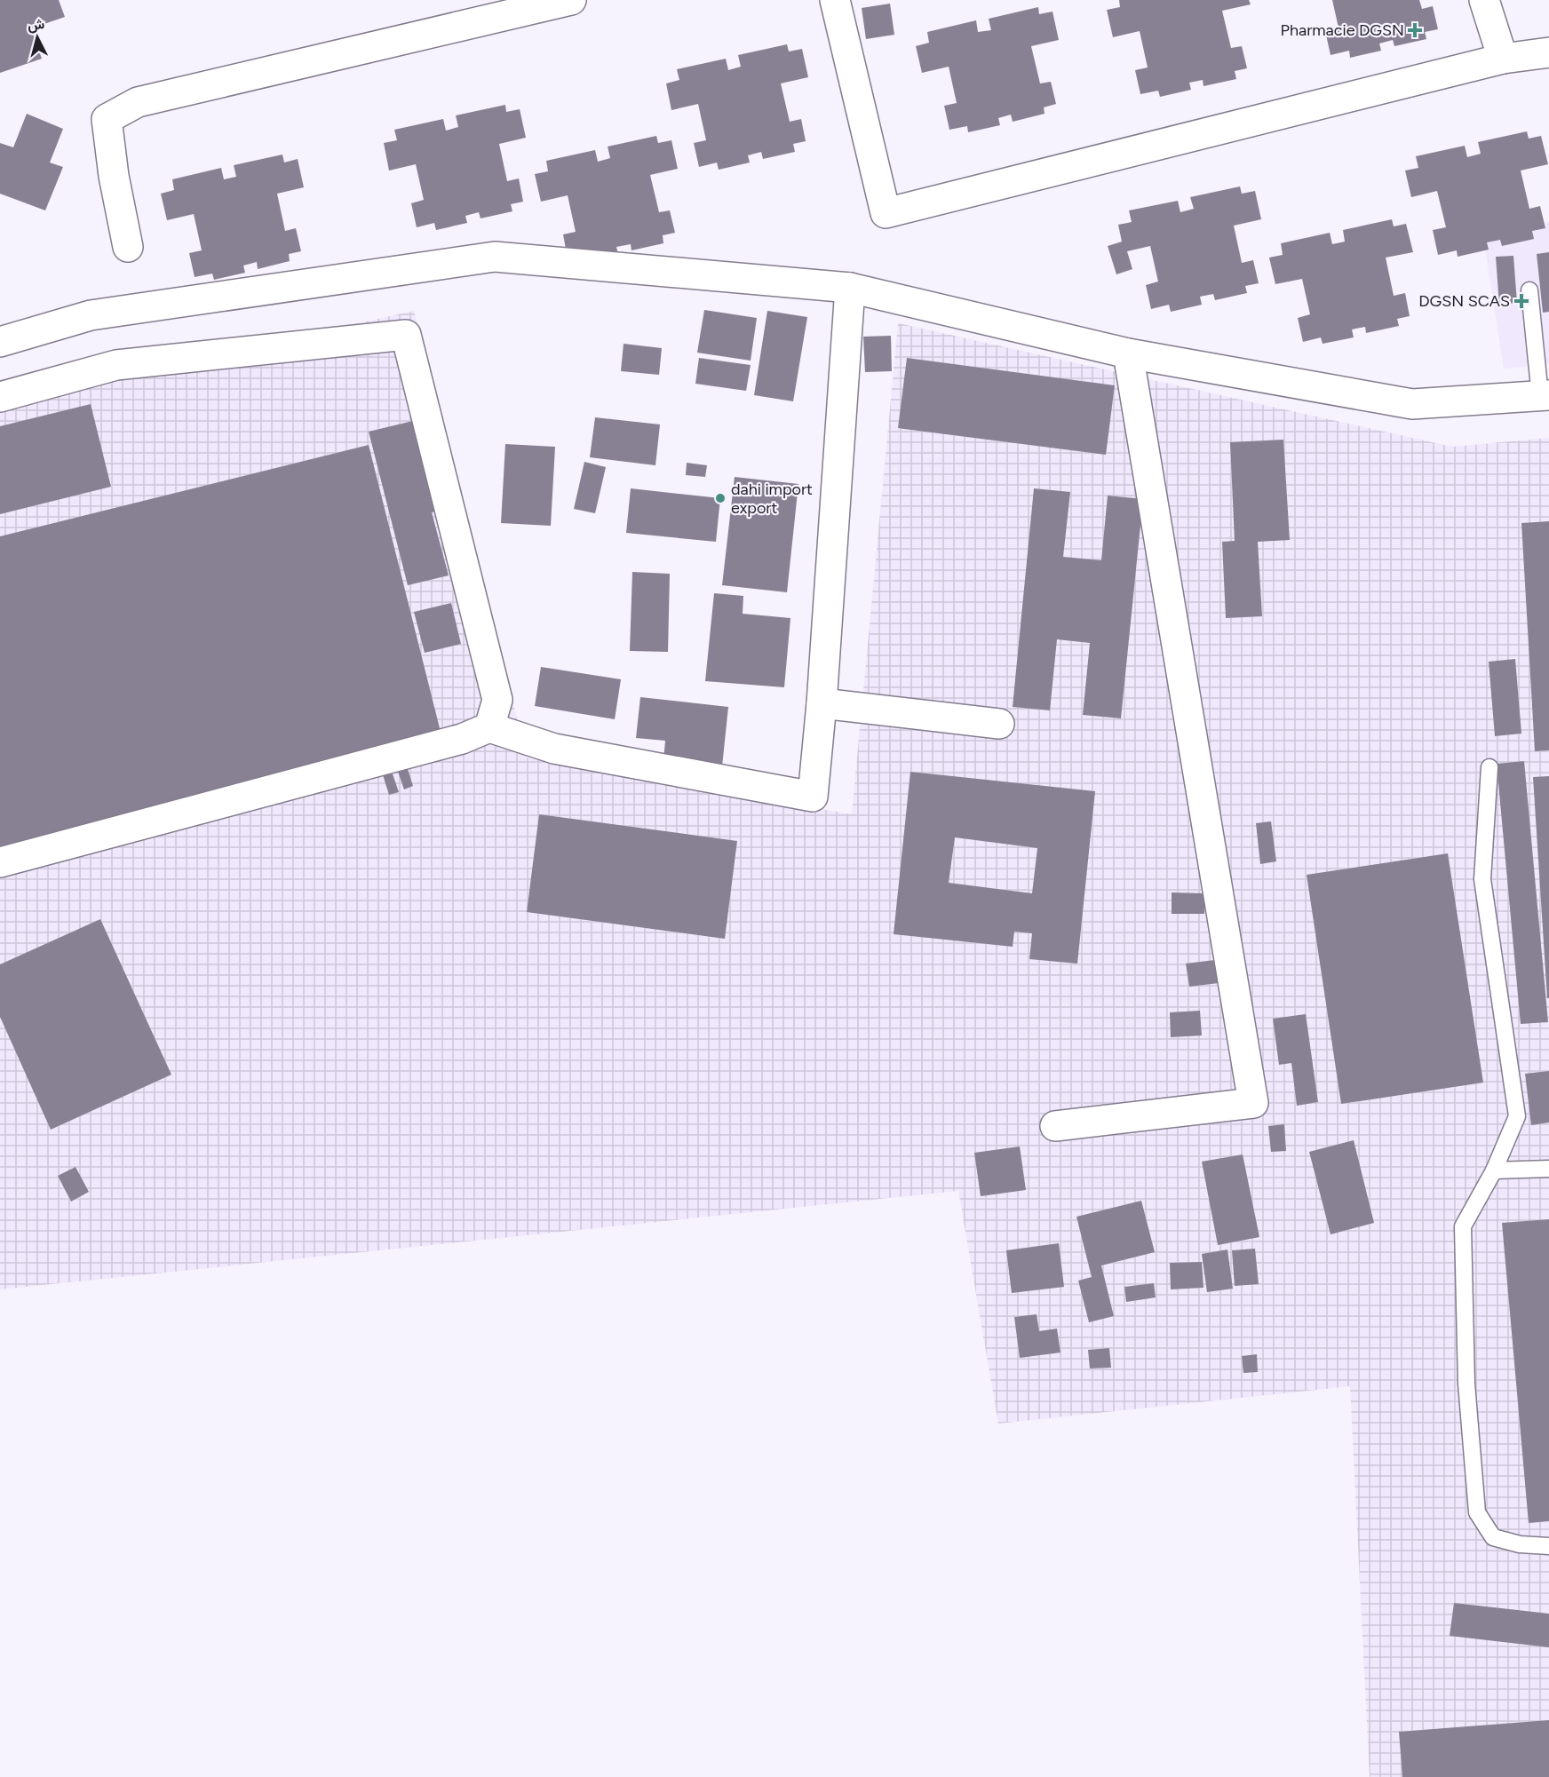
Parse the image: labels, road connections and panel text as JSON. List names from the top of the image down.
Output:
{
  "places": {
    "health": ["Pharmacie DGSN", "DGSN SCAS"],
    "other": ["dahi import export"]
  },
  "north": "top"
}
